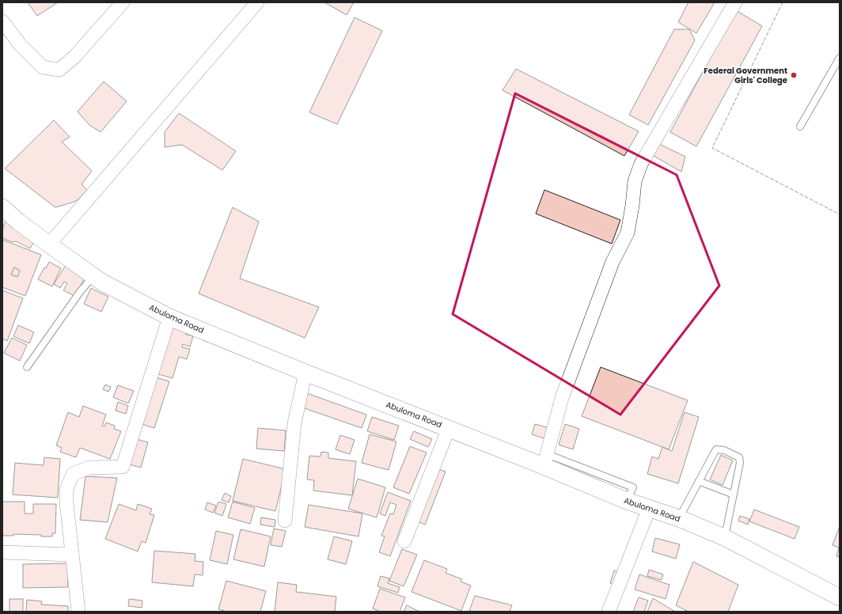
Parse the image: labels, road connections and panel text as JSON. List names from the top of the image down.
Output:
{
  "streets": {
    "street": ["Abuloma Road"]
  },
  "places": ["Federal Government Girls' College"]
}
